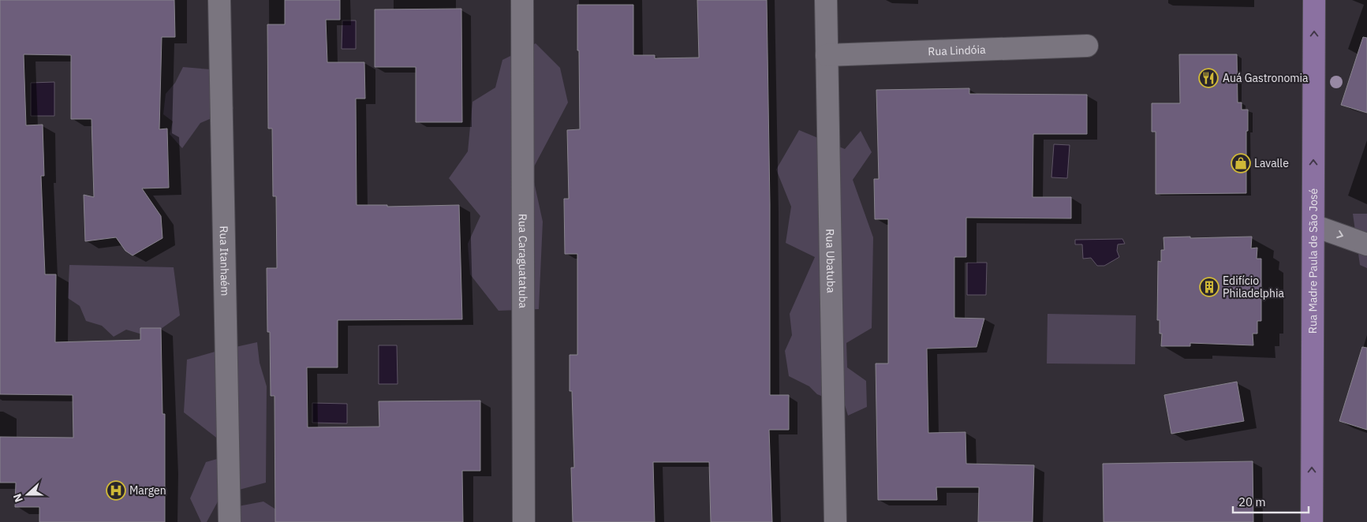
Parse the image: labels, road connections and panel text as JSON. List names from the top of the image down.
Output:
{
  "streets": {
    "main road": ["Rua Madre Paula de São José"],
    "street": [
      "Rua Lindóia",
      "Rua Itanhaém",
      "Rua Caraguatatuba",
      "Rua Ubatuba"
    ]
  },
  "crossings": [
    ["Rua Lindóia", "Rua Ubatuba"]
  ],
  "one_way": ["Rua Madre Paula de São José"],
  "places": {
    "restaurant": ["Auá Gastronomia"],
    "shop": ["Lavalle"],
    "building": ["Edifício Philadelphia"],
    "hospital": ["Margen"]
  },
  "scale_bar": "20 m",
  "north": "left"
}
